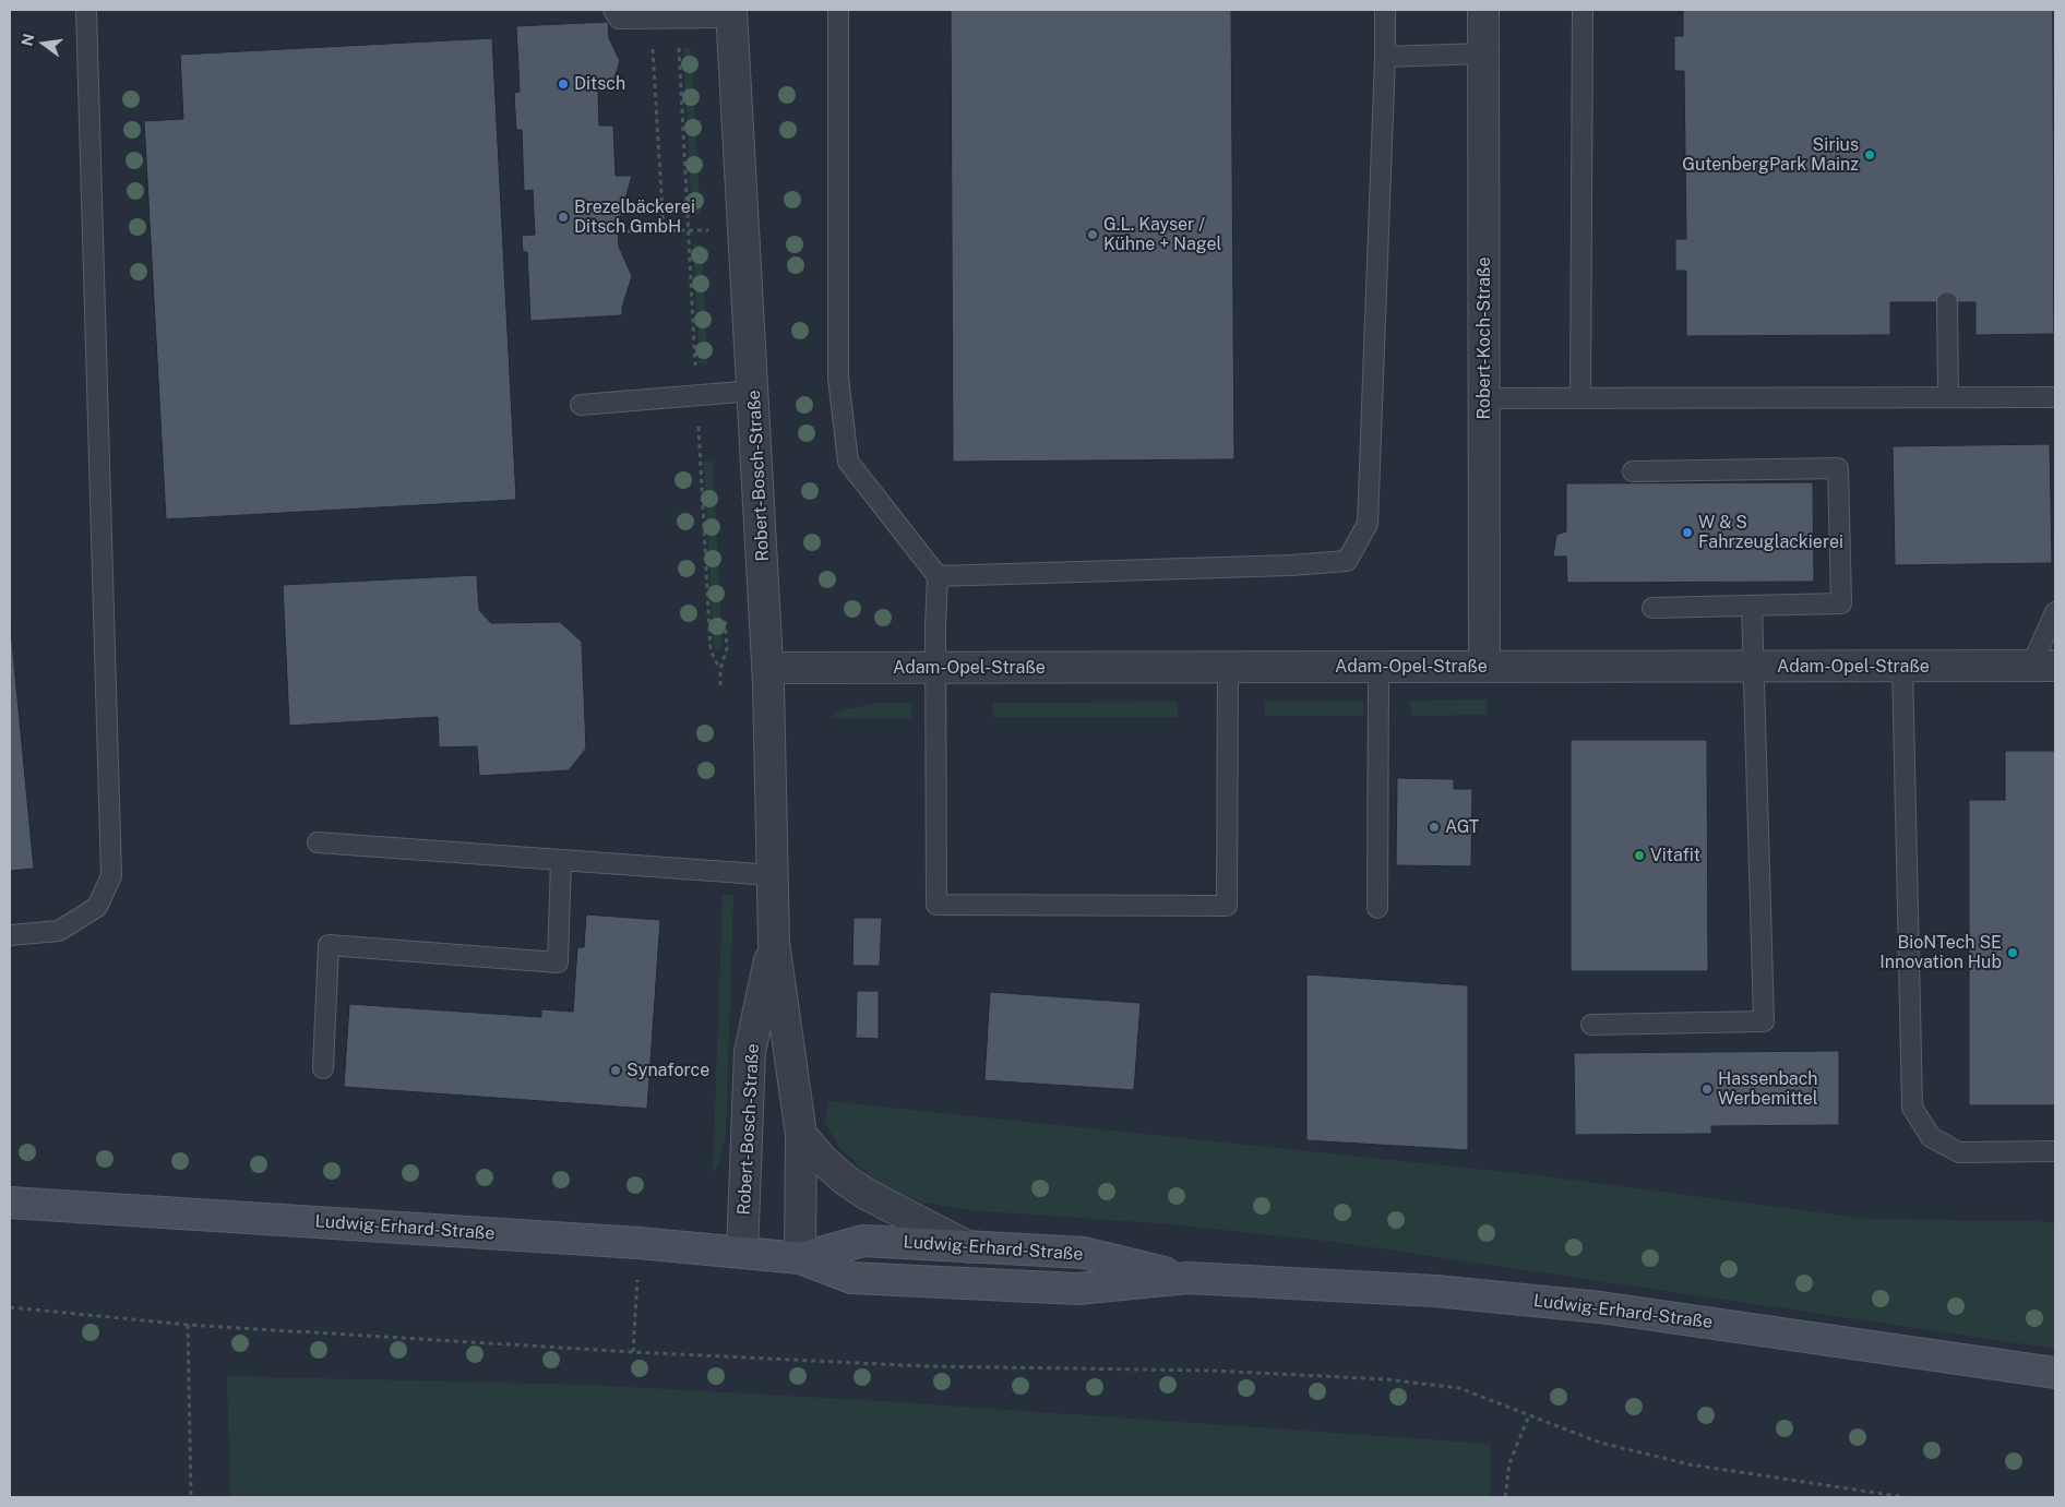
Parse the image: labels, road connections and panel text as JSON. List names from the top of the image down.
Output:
{
  "streets": {
    "main road": ["Ludwig-Erhard-Straße"],
    "street": ["Robert-Koch-Straße", "Robert-Bosch-Straße", "Adam-Opel-Straße"]
  },
  "crossings": [
    ["Robert-Koch-Straße", "Adam-Opel-Straße"],
    ["Robert-Bosch-Straße", "Adam-Opel-Straße"],
    ["Robert-Bosch-Straße", "Ludwig-Erhard-Straße"]
  ],
  "places": [
    "Ditsch",
    "Sirius GutenbergPark Mainz",
    "Brezelbäckerei Ditsch GmbH",
    "G.L. Kayser / Kühne + Nagel",
    "W & S Fahrzeuglackierei",
    "AGT",
    "Vitafit",
    "BioNTech SE Innovation Hub",
    "Synaforce",
    "Hassenbach Werbemittel"
  ],
  "north": "left"
}
